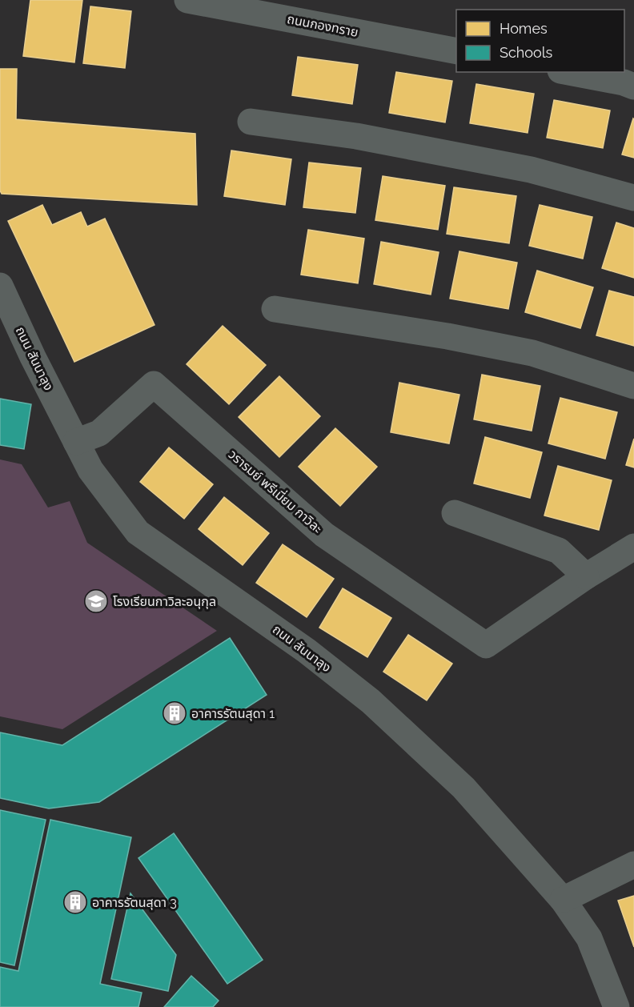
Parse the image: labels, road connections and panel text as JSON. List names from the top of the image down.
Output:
{
  "streets": {
    "street": ["ถนนกองทราย", "ถนน สันนาลุง", "วรารมย์ พรีเมี่ยม กาวิละ"]
  },
  "crossings": [
    ["ถนน สันนาลุง", "วรารมย์ พรีเมี่ยม กาวิละ"]
  ],
  "places": {
    "school or university": ["โรงเรียนกาวิละอนุกุล"],
    "building": ["อาคารรัตนสุดา 1", "อาคารรัตนสุดา 3"]
  },
  "legend": ["Homes", "Schools"]
}
